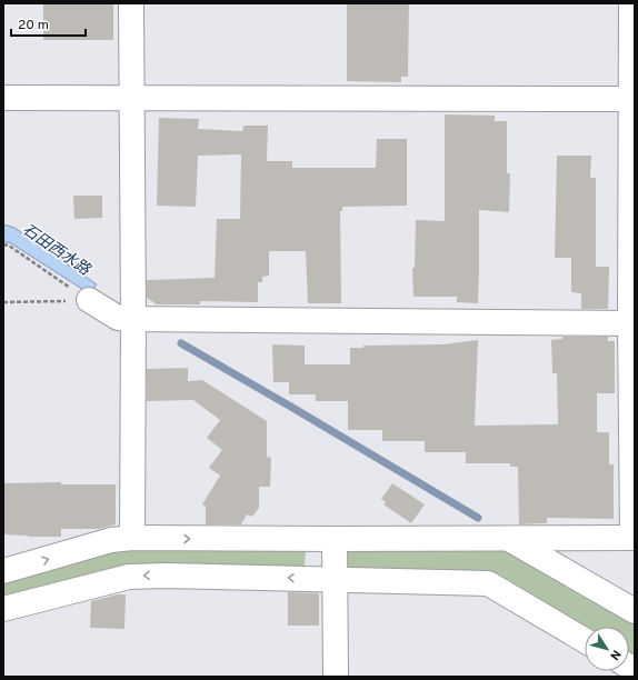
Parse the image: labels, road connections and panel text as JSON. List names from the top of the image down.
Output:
{
  "water": ["石田西水路"],
  "scale_bar": "20 m",
  "north": "bottom right"
}
